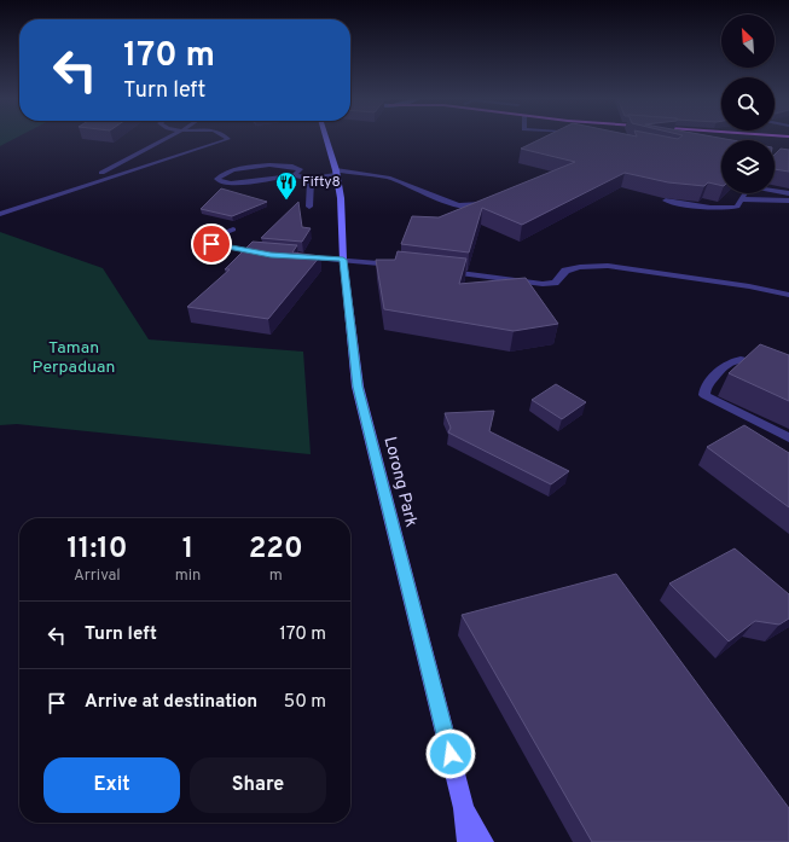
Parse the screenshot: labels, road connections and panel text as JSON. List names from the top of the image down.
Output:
{
  "streets": {
    "street": ["Lorong Park"]
  },
  "parks": ["Taman Perpaduan"],
  "places": {
    "restaurant": ["Fifty8"]
  },
  "north": "top left",
  "page": {
    "turn": ["170 m", "Turn left"],
    "eta": [
      "11:10",
      "Arrival",
      "1",
      "min",
      "220",
      "m"
    ],
    "list": [
      {
        "name": "Turn left",
        "value": "170 m"
      },
      {
        "name": "Arrive at destination",
        "value": "50 m"
      }
    ],
    "buttons": ["Exit", "Share"]
  }
}
